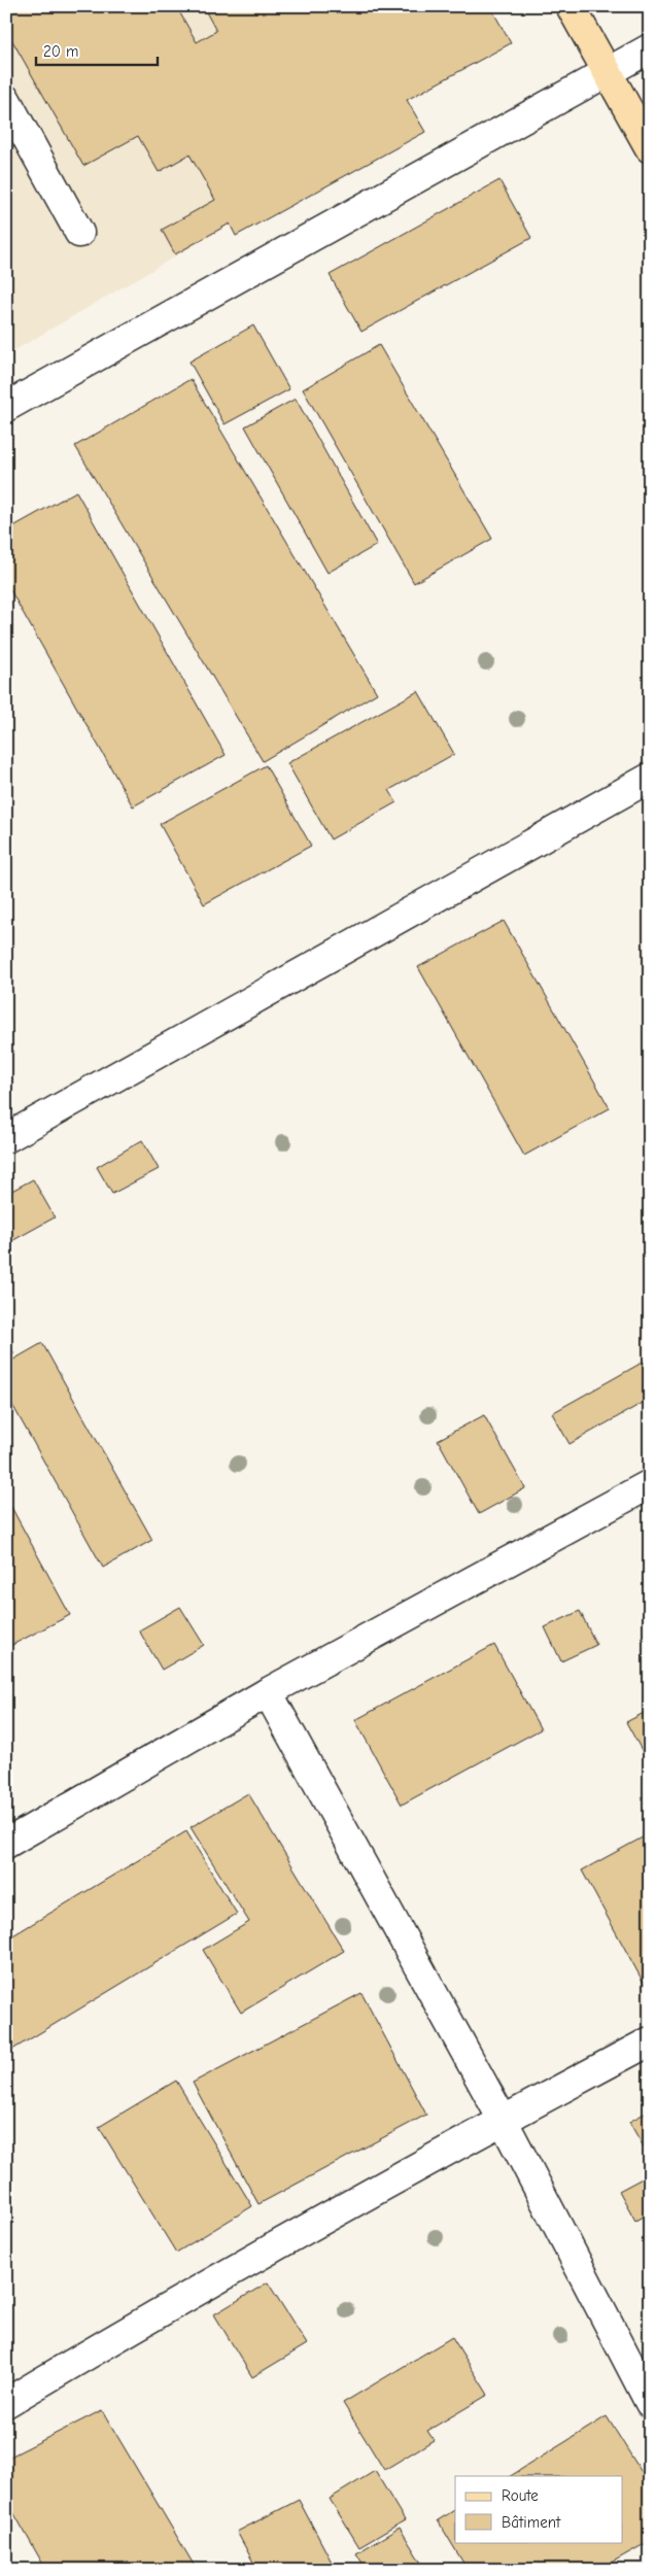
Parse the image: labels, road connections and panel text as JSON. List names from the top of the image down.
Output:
{
  "legend": ["Route", "Bâtiment"],
  "scale_bar": "20 m"
}
